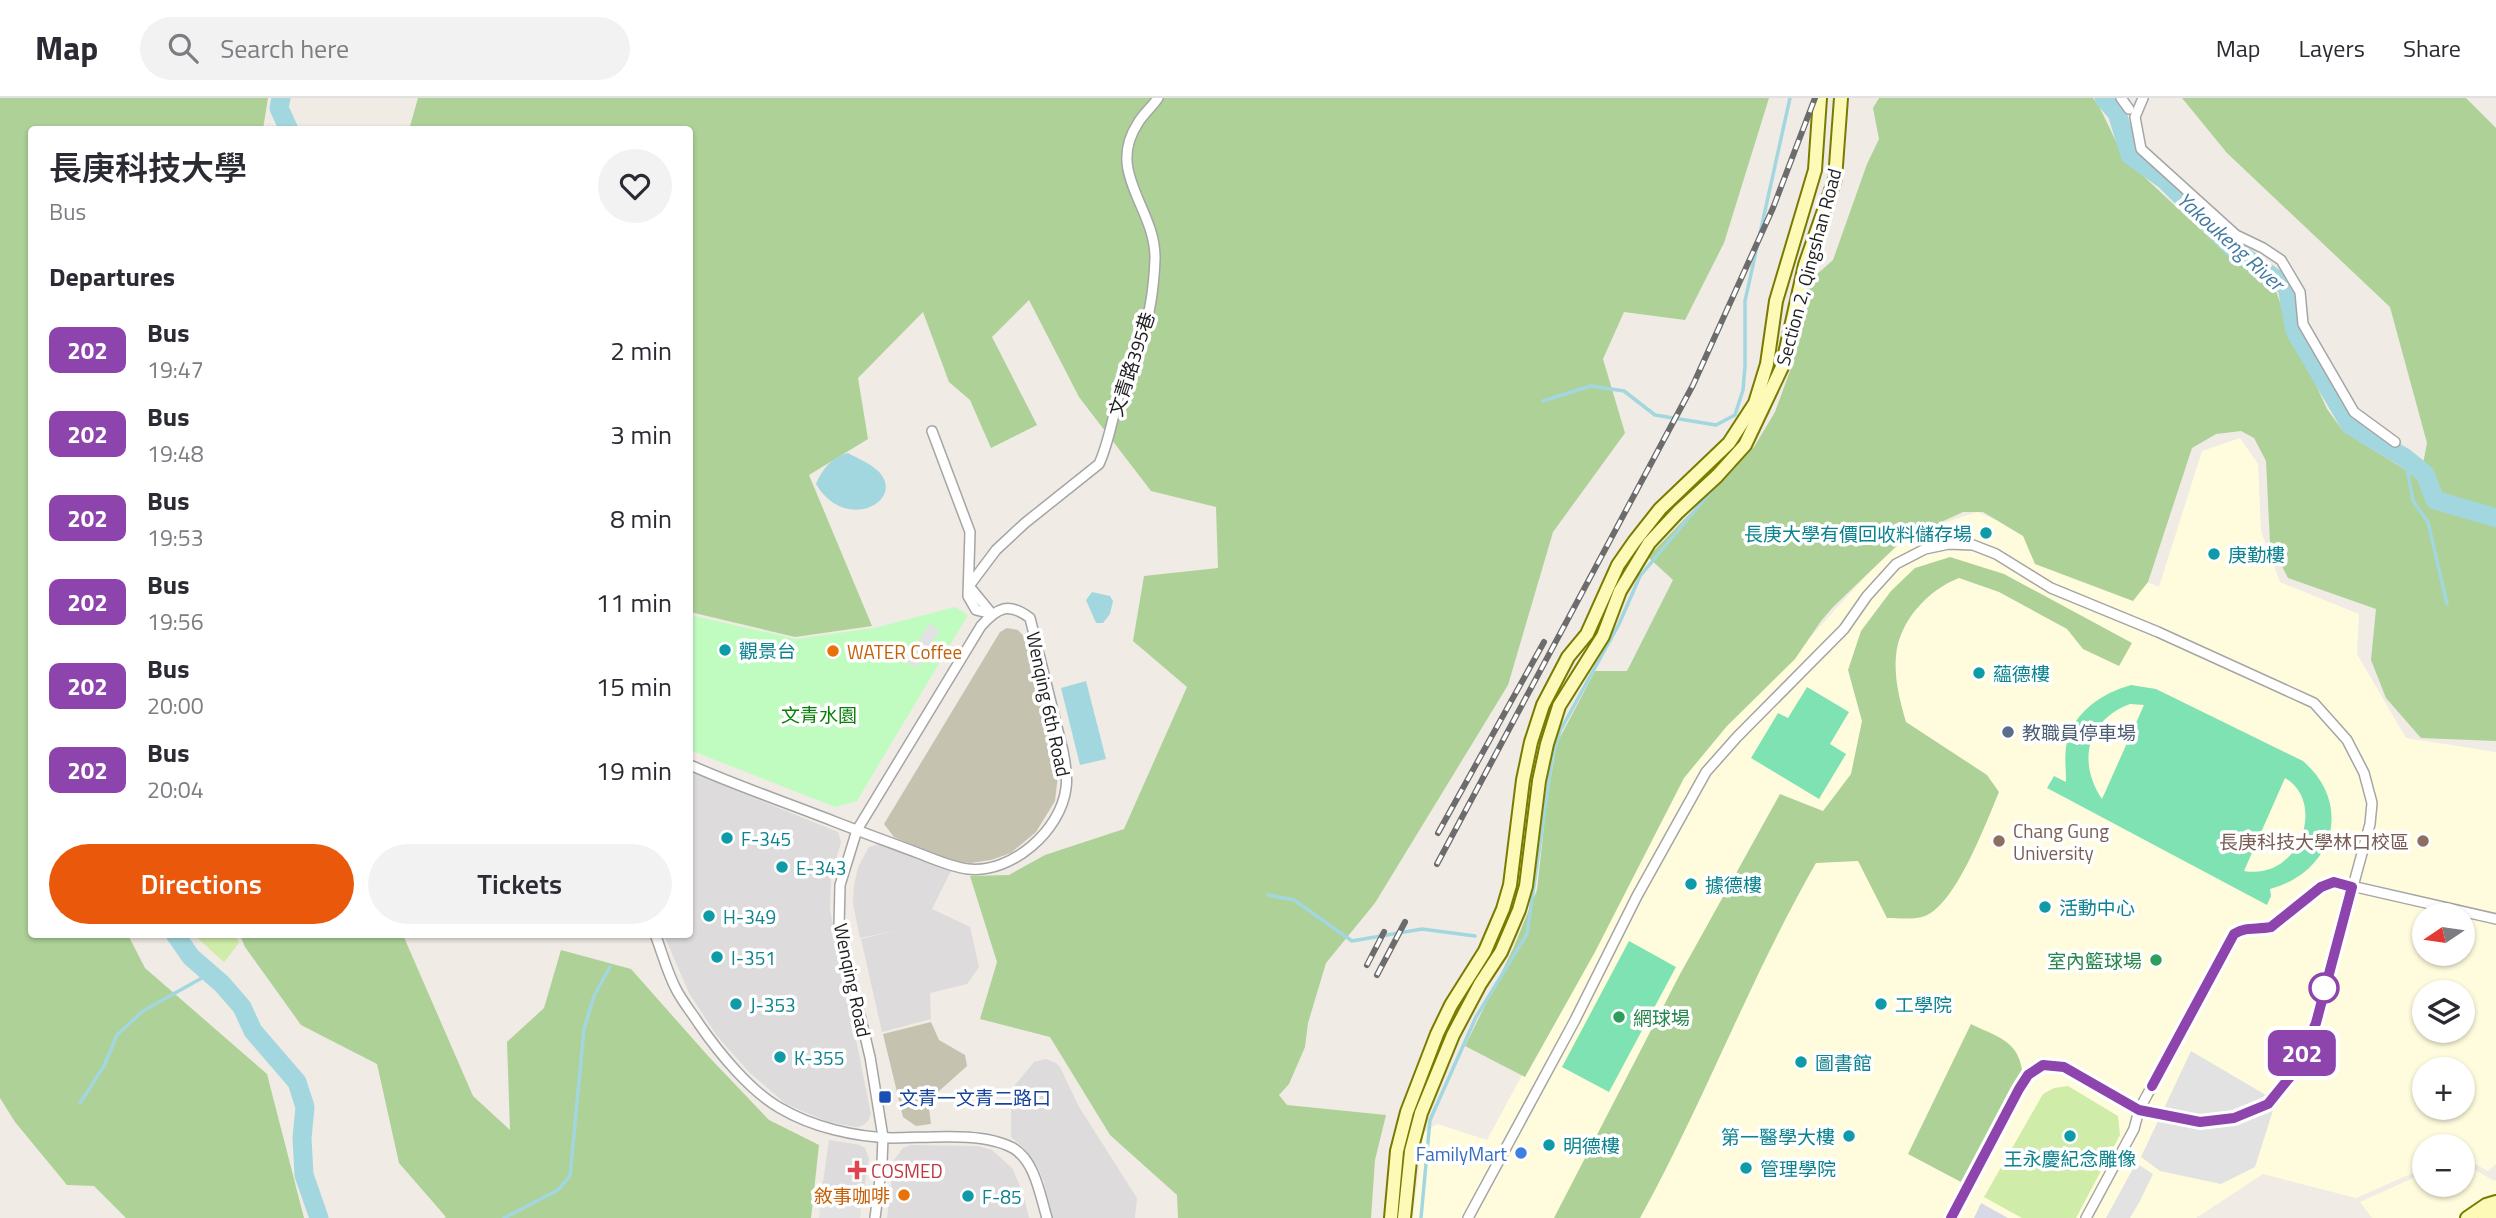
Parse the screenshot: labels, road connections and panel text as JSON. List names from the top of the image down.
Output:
{
  "streets": {
    "street": [
      "Section 2, Qingshan Road",
      "文青路395巷",
      "Wenqing 6th Road",
      "Wenqing Road"
    ]
  },
  "crossings": [
    ["Wenqing 6th Road", "Wenqing Road"]
  ],
  "water": ["Yakoukeng River"],
  "parks": ["文青水園"],
  "places": {
    "other": [
      "長庚大學有價回收料儲存場",
      "庚勤樓",
      "觀景台",
      "WATER Coffee",
      "蘊德樓",
      "教職員停車場",
      "F-345",
      "Chang Gung University",
      "長庚科技大學林口校區",
      "E-343",
      "據德樓",
      "活動中心",
      "H-349",
      "I-351",
      "室內籃球場",
      "J-353",
      "工學院",
      "網球場",
      "K-355",
      "圖書館",
      "第一醫學大樓",
      "王永慶紀念雕像",
      "明德樓",
      "FamilyMart",
      "管理學院",
      "敘事咖啡",
      "F-85"
    ],
    "transit": ["文青一文青二路口"],
    "health": ["COSMED"]
  },
  "lines": ["bus line 202"],
  "north": "left",
  "page": {
    "header": "Map",
    "search": "Search here",
    "nav": ["Map", "Layers", "Share"],
    "on_map": "202",
    "heading": [
      ["長庚科技大學", "Bus"],
      "Departures"
    ],
    "list": [
      {
        "mark": "202",
        "name": "Bus",
        "note": "19:47",
        "value": "2 min"
      },
      {
        "mark": "202",
        "name": "Bus",
        "note": "19:48",
        "value": "3 min"
      },
      {
        "mark": "202",
        "name": "Bus",
        "note": "19:53",
        "value": "8 min"
      },
      {
        "mark": "202",
        "name": "Bus",
        "note": "19:56",
        "value": "11 min"
      },
      {
        "mark": "202",
        "name": "Bus",
        "note": "20:00",
        "value": "15 min"
      },
      {
        "mark": "202",
        "name": "Bus",
        "note": "20:04",
        "value": "19 min"
      }
    ],
    "buttons": ["Directions", "Tickets"],
    "map_buttons": ["+", "−"]
  }
}
